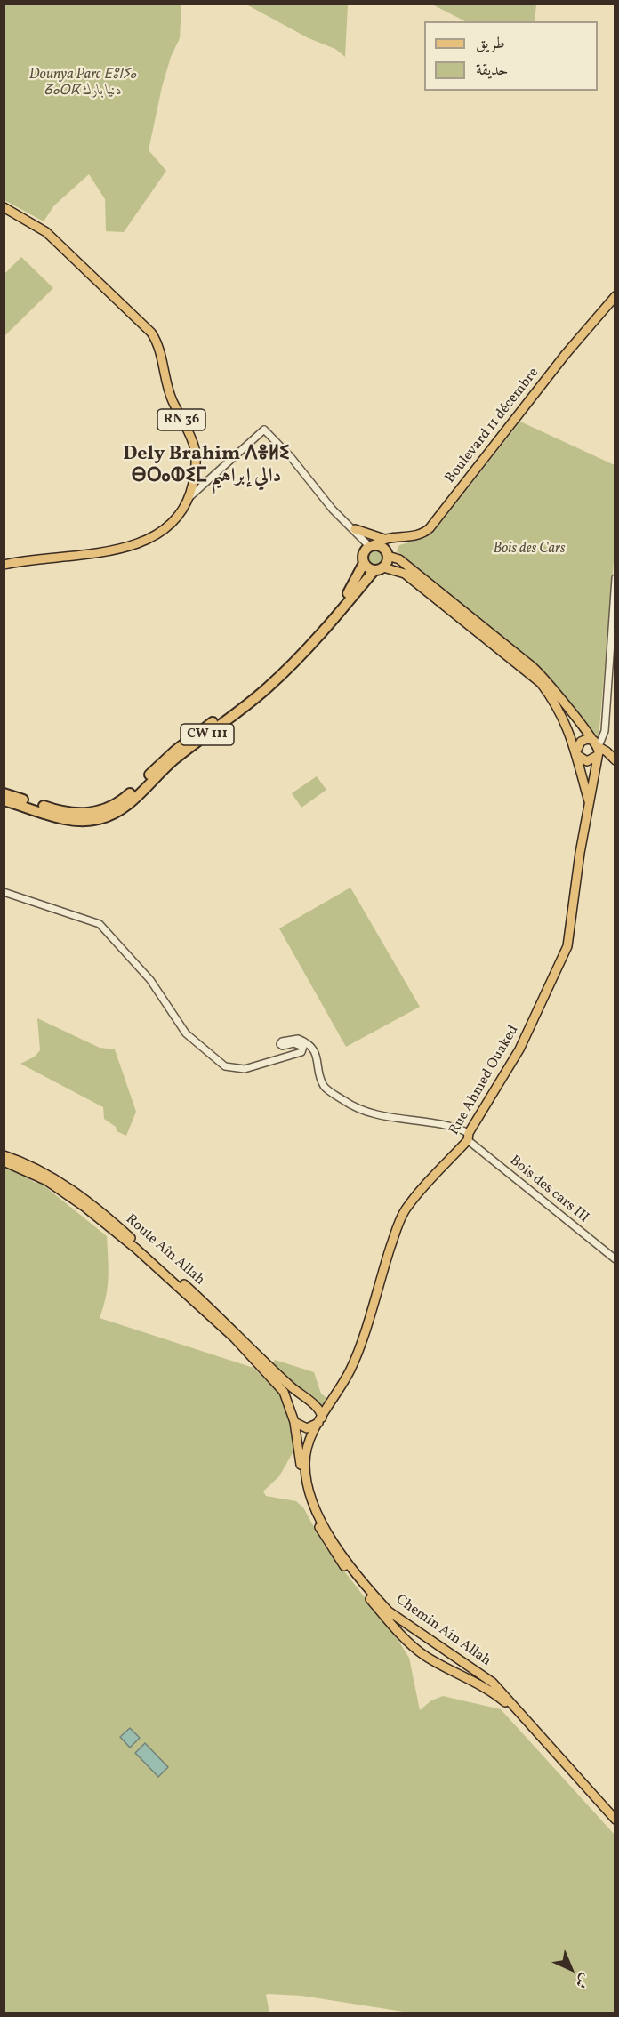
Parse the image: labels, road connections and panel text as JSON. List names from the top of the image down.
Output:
{
  "streets": {
    "highway": ["CW 111"],
    "main road": [
      "RN 36",
      "Boulevard 11 décembre",
      "Rue Ahmed Ouaked",
      "Route Aîn Allah",
      "Chemin Aîn Allah"
    ],
    "street": ["Bois des cars III"]
  },
  "crossings": [
    ["Boulevard 11 décembre", "CW 111"],
    ["Rue Ahmed Ouaked", "Bois des cars III"],
    ["Rue Ahmed Ouaked", "Chemin Aîn Allah"],
    ["Route Aîn Allah", "Chemin Aîn Allah"]
  ],
  "districts": ["Dely Brahim ⴷⴻⵍⵉ ⴱⵔⴰⵀⵉⵎ دالي إبراهيم"],
  "parks": ["Dounya Parc ⴹⵓⵏⵢⴰ ⵒⴰⵔⴽ دنيا بارك", "Bois des Cars"],
  "legend": ["طريق", "حديقة"],
  "north": "bottom right"
}
